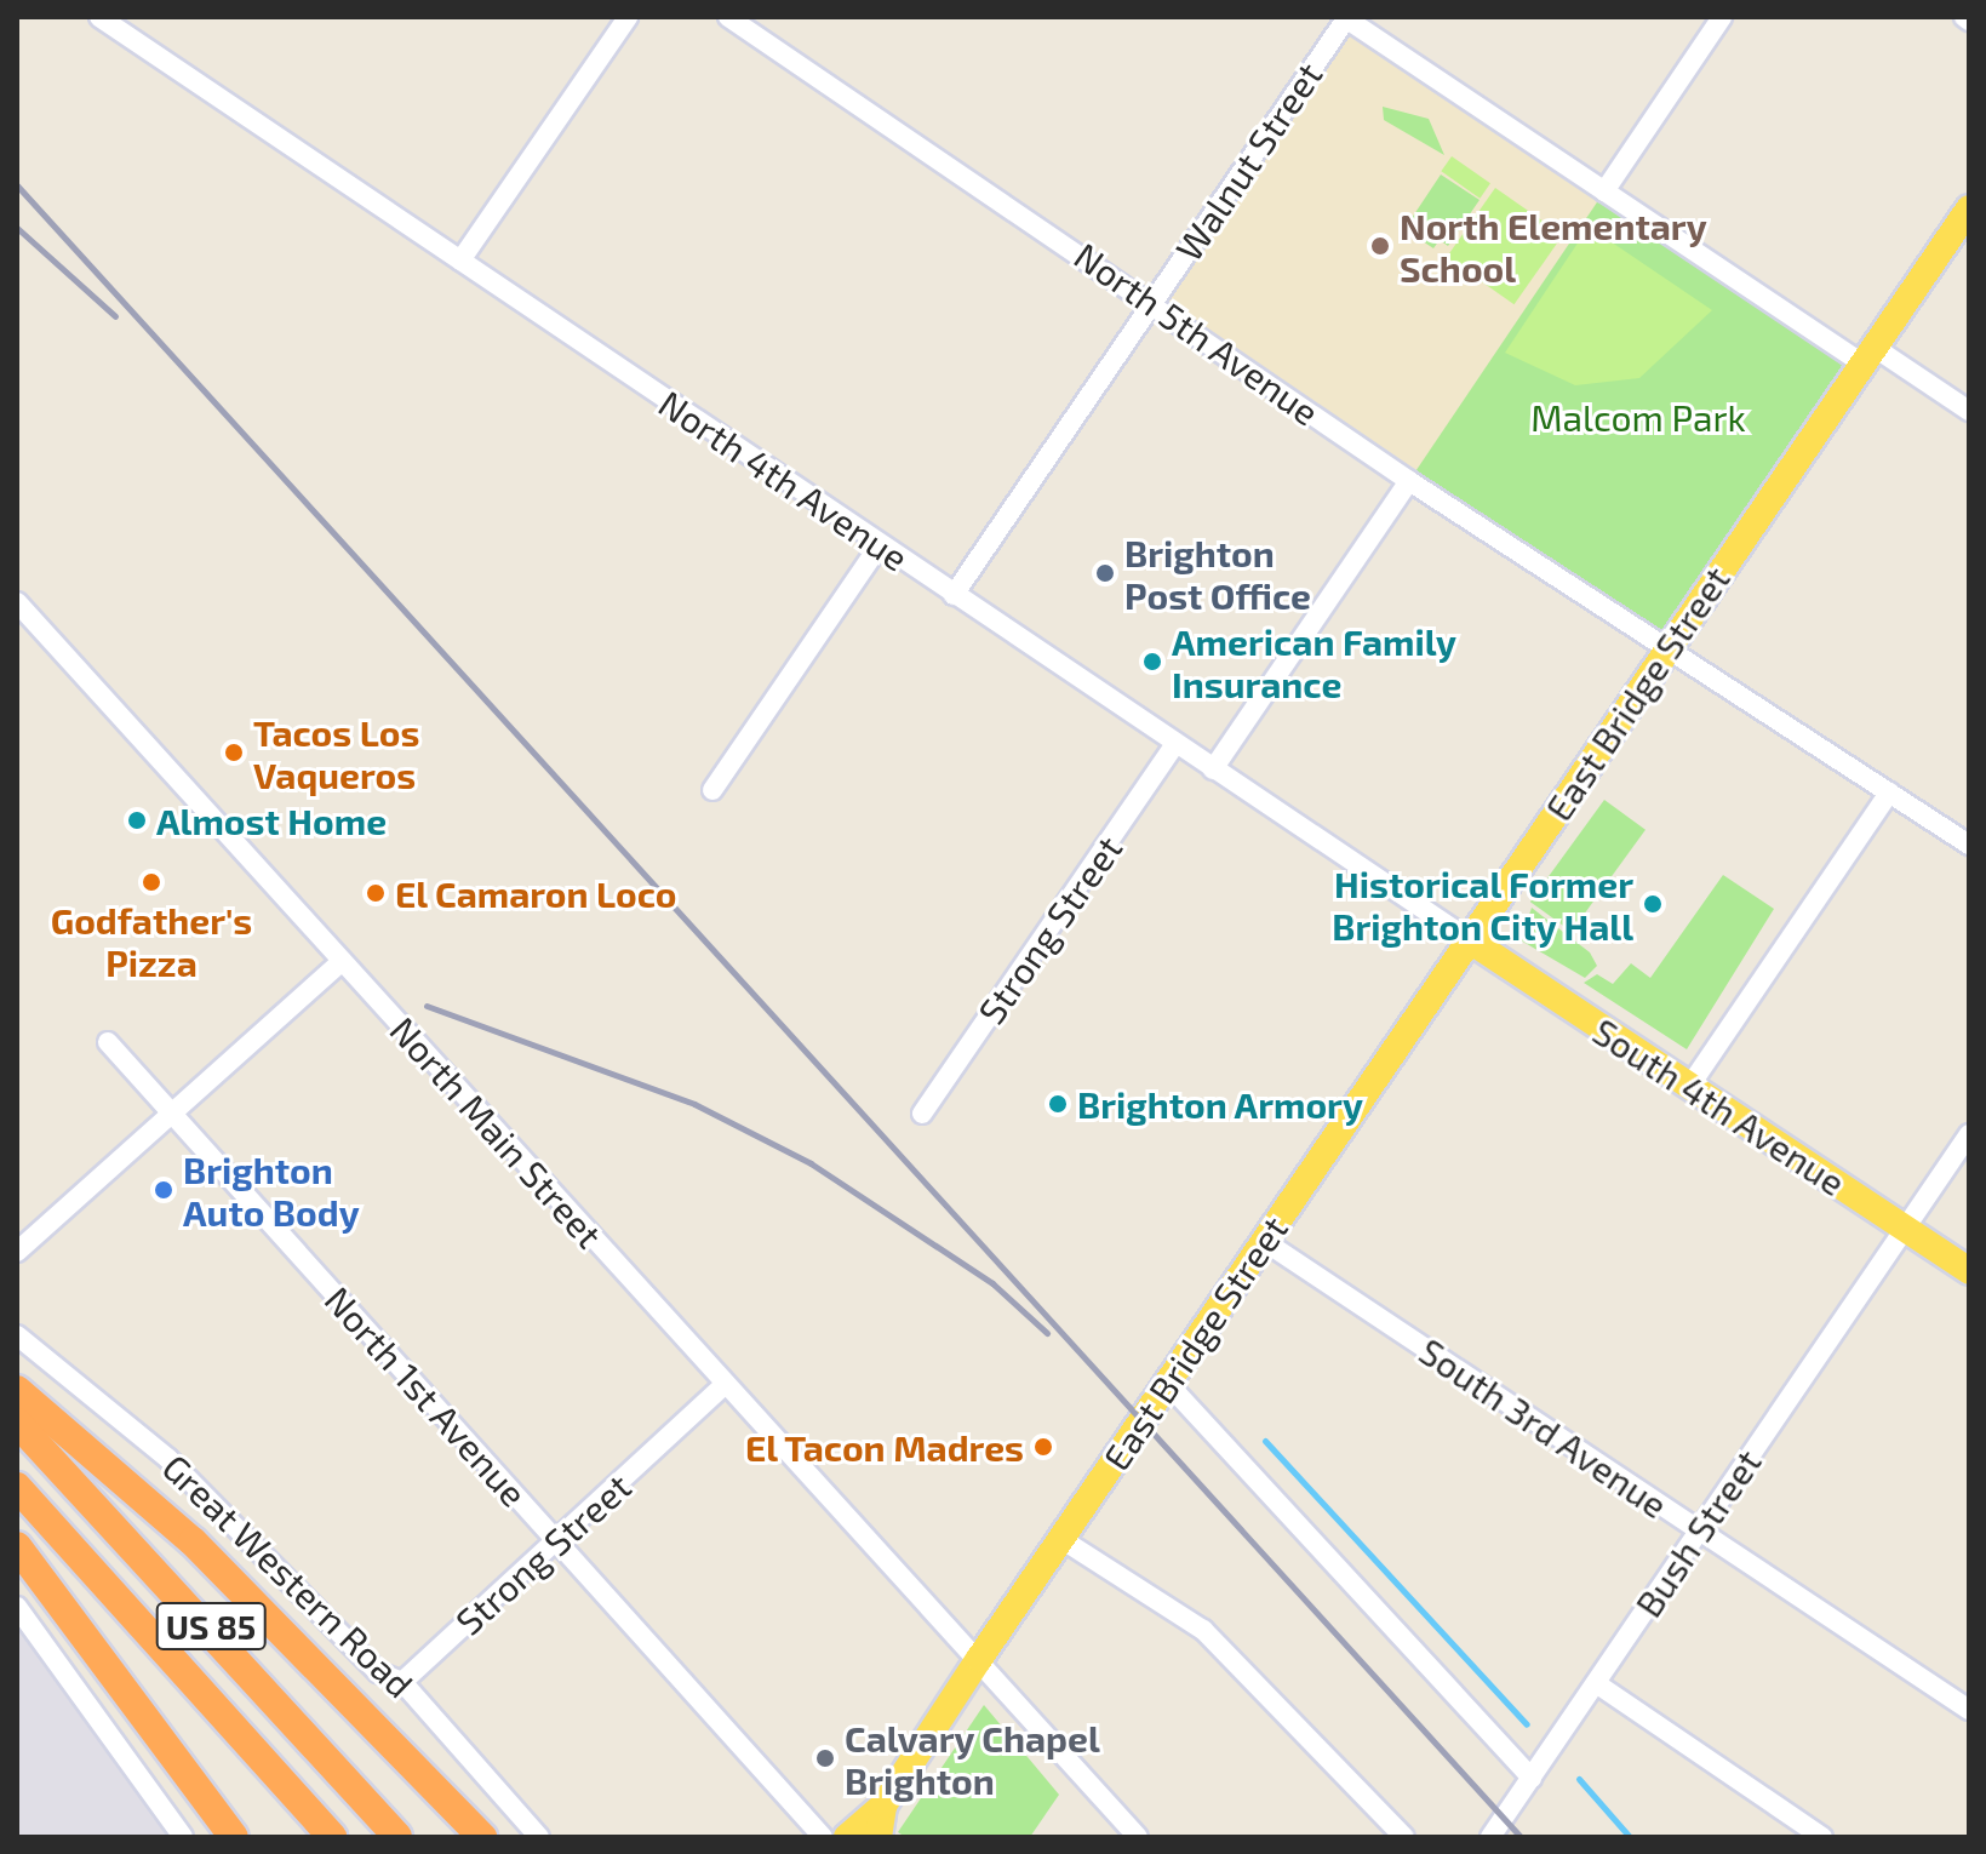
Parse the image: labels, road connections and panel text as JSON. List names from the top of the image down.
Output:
{
  "streets": {
    "highway": ["US 85"],
    "main road": ["East Bridge Street", "South 4th Avenue"],
    "street": [
      "Walnut Street",
      "North 5th Avenue",
      "North 4th Avenue",
      "Strong Street",
      "North Main Street",
      "North 1st Avenue",
      "South 3rd Avenue",
      "Bush Street",
      "Great Western Road"
    ]
  },
  "crossings": [
    ["Walnut Street", "North 5th Avenue"],
    ["Walnut Street", "North 4th Avenue"],
    ["North 5th Avenue", "East Bridge Street"],
    ["North 4th Avenue", "East Bridge Street"],
    ["North 4th Avenue", "Strong Street"],
    ["North 4th Avenue", "South 4th Avenue"],
    ["East Bridge Street", "South 4th Avenue"],
    ["East Bridge Street", "North Main Street"],
    ["East Bridge Street", "South 3rd Avenue"],
    ["Strong Street", "North Main Street"],
    ["Strong Street", "North 1st Avenue"],
    ["Strong Street", "Great Western Road"],
    ["South 4th Avenue", "Bush Street"],
    ["South 3rd Avenue", "Bush Street"]
  ],
  "parks": ["Malcom Park"],
  "places": [
    "North Elementary School",
    "Brighton Post Office",
    "American Family Insurance",
    "Tacos Los Vaqueros",
    "Almost Home",
    "Godfather's Pizza",
    "El Camaron Loco",
    "Historical Former Brighton City Hall",
    "Brighton Armory",
    "Brighton Auto Body",
    "El Tacon Madres",
    "Calvary Chapel Brighton"
  ]
}
